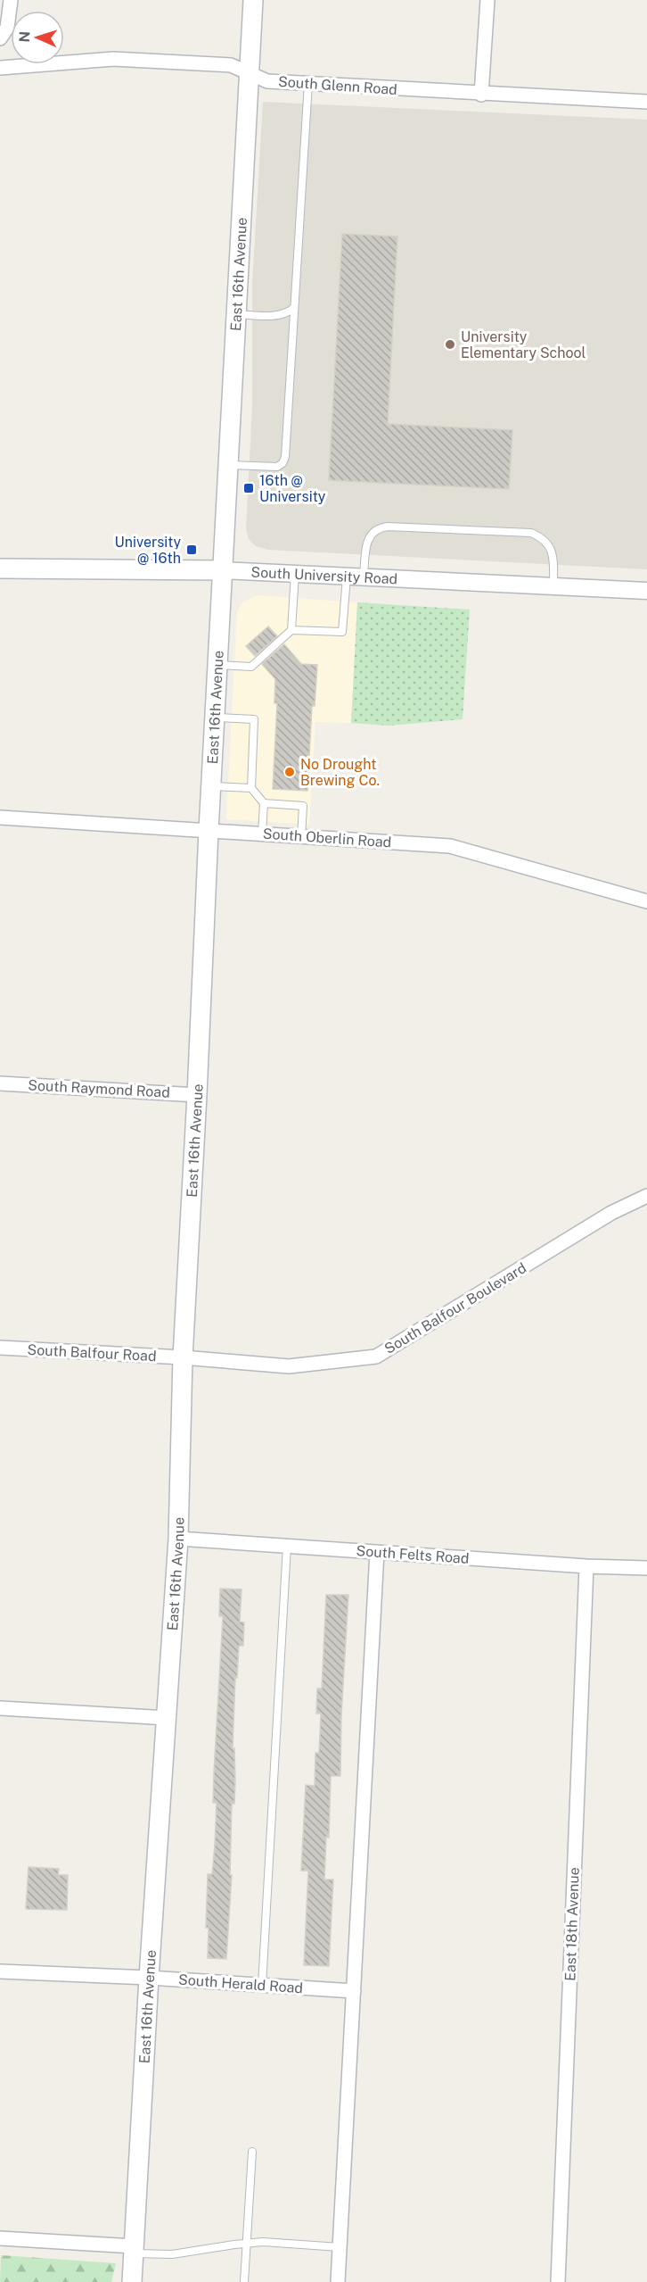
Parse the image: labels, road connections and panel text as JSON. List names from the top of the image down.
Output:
{
  "streets": {
    "main road": ["East 16th Avenue", "South University Road"],
    "street": [
      "South Glenn Road",
      "South Oberlin Road",
      "South Raymond Road",
      "South Balfour Boulevard",
      "South Balfour Road",
      "South Felts Road",
      "East 18th Avenue",
      "South Herald Road"
    ]
  },
  "crossings": [
    ["South Glenn Road", "East 16th Avenue"],
    ["East 16th Avenue", "South University Road"],
    ["East 16th Avenue", "South Oberlin Road"],
    ["East 16th Avenue", "South Raymond Road"],
    ["East 16th Avenue", "South Balfour Boulevard"],
    ["East 16th Avenue", "South Balfour Road"],
    ["East 16th Avenue", "South Felts Road"],
    ["East 16th Avenue", "South Herald Road"],
    ["South Balfour Boulevard", "South Balfour Road"],
    ["South Felts Road", "East 18th Avenue"]
  ],
  "places": {
    "other": ["University Elementary School", "No Drought Brewing Co."],
    "transit": ["16th @ University", "University @ 16th"]
  },
  "north": "left"
}
